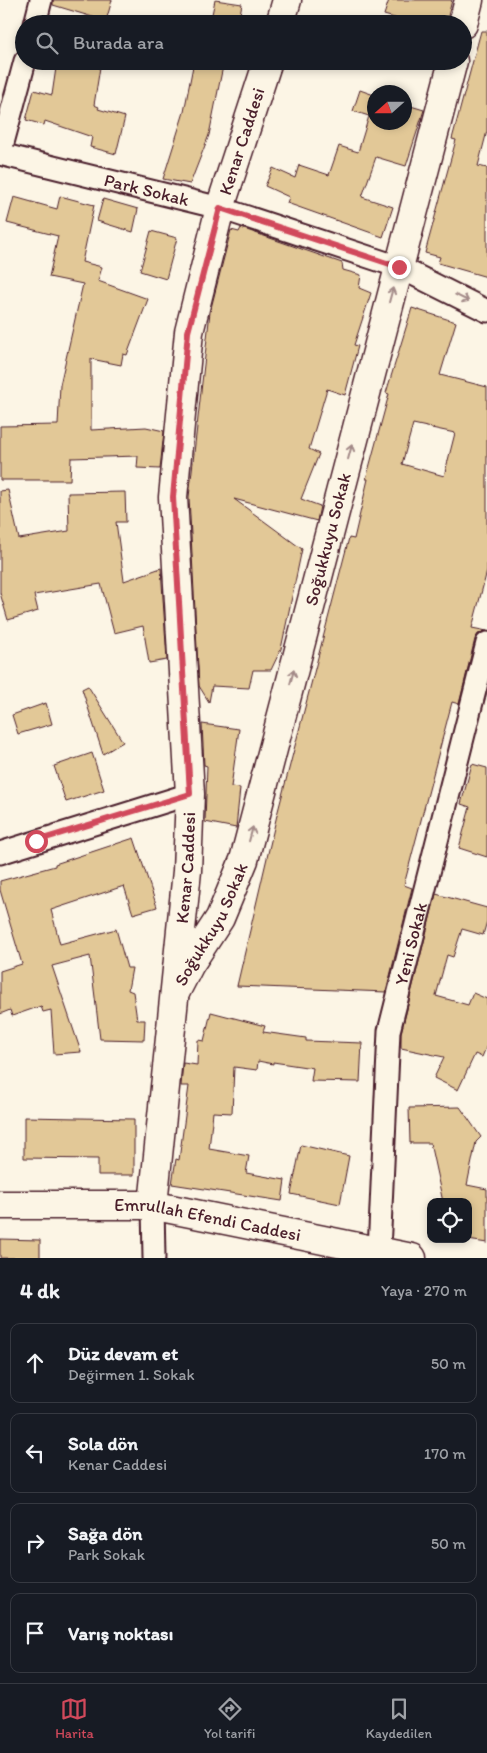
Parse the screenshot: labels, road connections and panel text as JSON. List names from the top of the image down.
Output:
{
  "streets": {
    "main road": ["Kenar Caddesi", "Soğukkuyu Sokak", "Emrullah Efendi Caddesi"],
    "street": ["Park Sokak", "Yeni Sokak"]
  },
  "crossings": [
    ["Kenar Caddesi", "Park Sokak"],
    ["Kenar Caddesi", "Soğukkuyu Sokak"],
    ["Kenar Caddesi", "Emrullah Efendi Caddesi"],
    ["Park Sokak", "Soğukkuyu Sokak"],
    ["Yeni Sokak", "Emrullah Efendi Caddesi"]
  ],
  "one_way": ["Soğukkuyu Sokak"],
  "north": "left",
  "page": {
    "search": "Burada ara",
    "heading": ["4 dk", "Yaya · 270 m"],
    "list": [
      ["Düz devam et", "Değirmen 1. Sokak", "50 m"],
      ["Sola dön", "Kenar Caddesi", "170 m"],
      ["Sağa dön", "Park Sokak", "50 m"],
      "Varış noktası"
    ],
    "nav": ["Harita", "Yol tarifi", "Kaydedilen"]
  }
}
